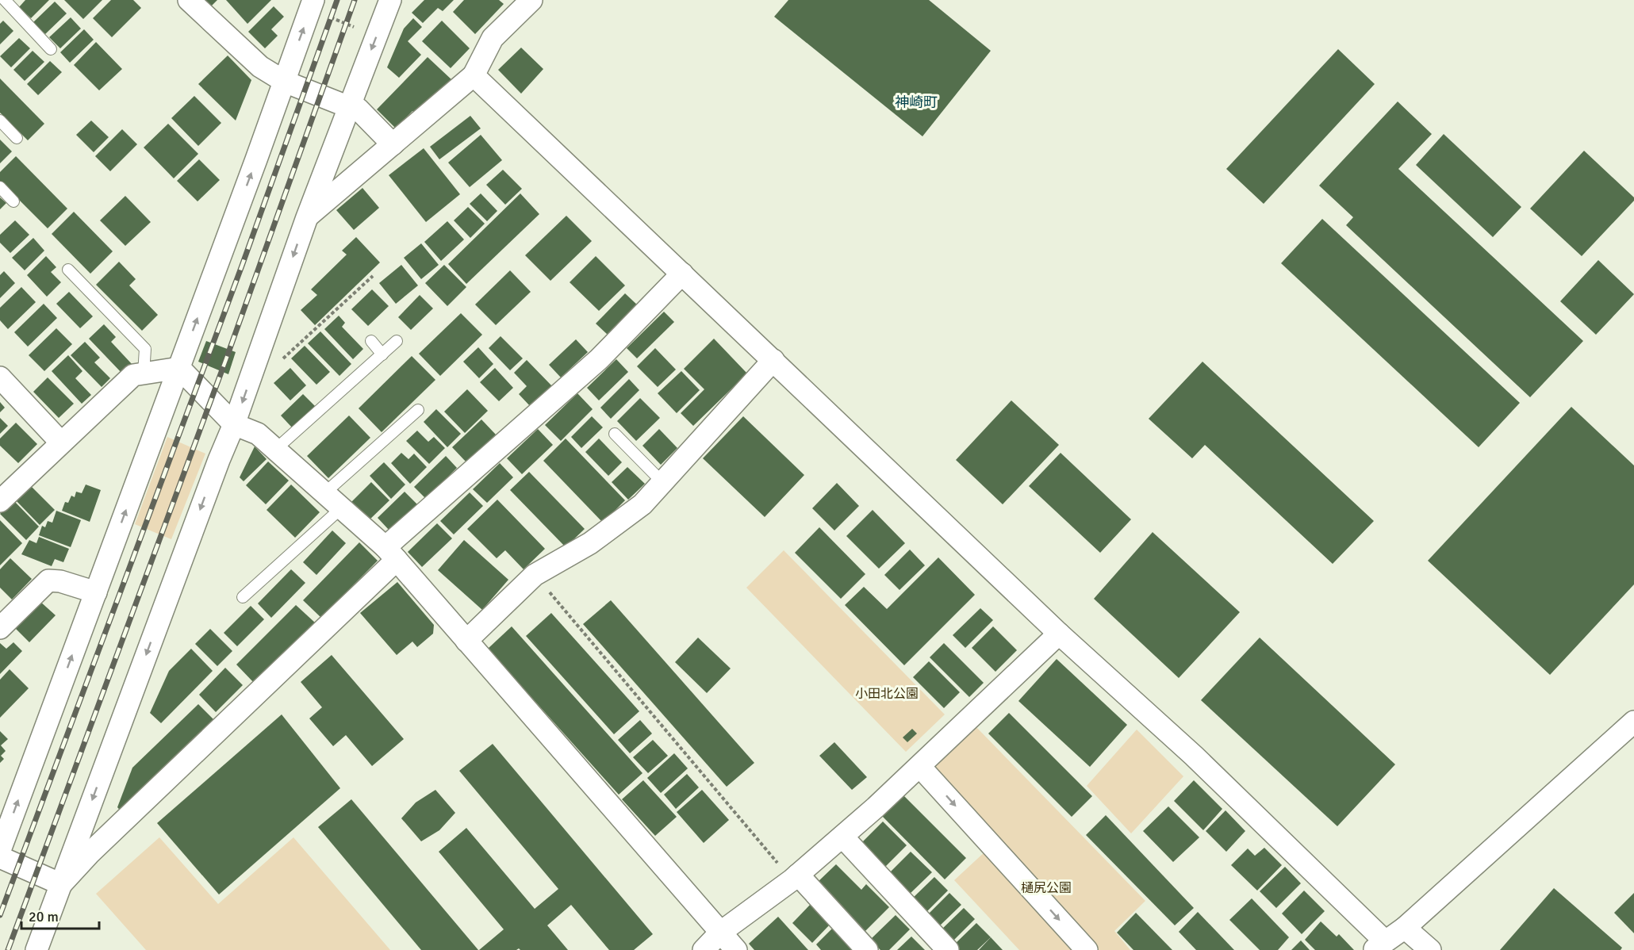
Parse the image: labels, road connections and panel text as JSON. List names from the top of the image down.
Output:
{
  "districts": ["神崎町"],
  "parks": ["小田北公園", "樋尻公園"],
  "scale_bar": "20 m"
}
